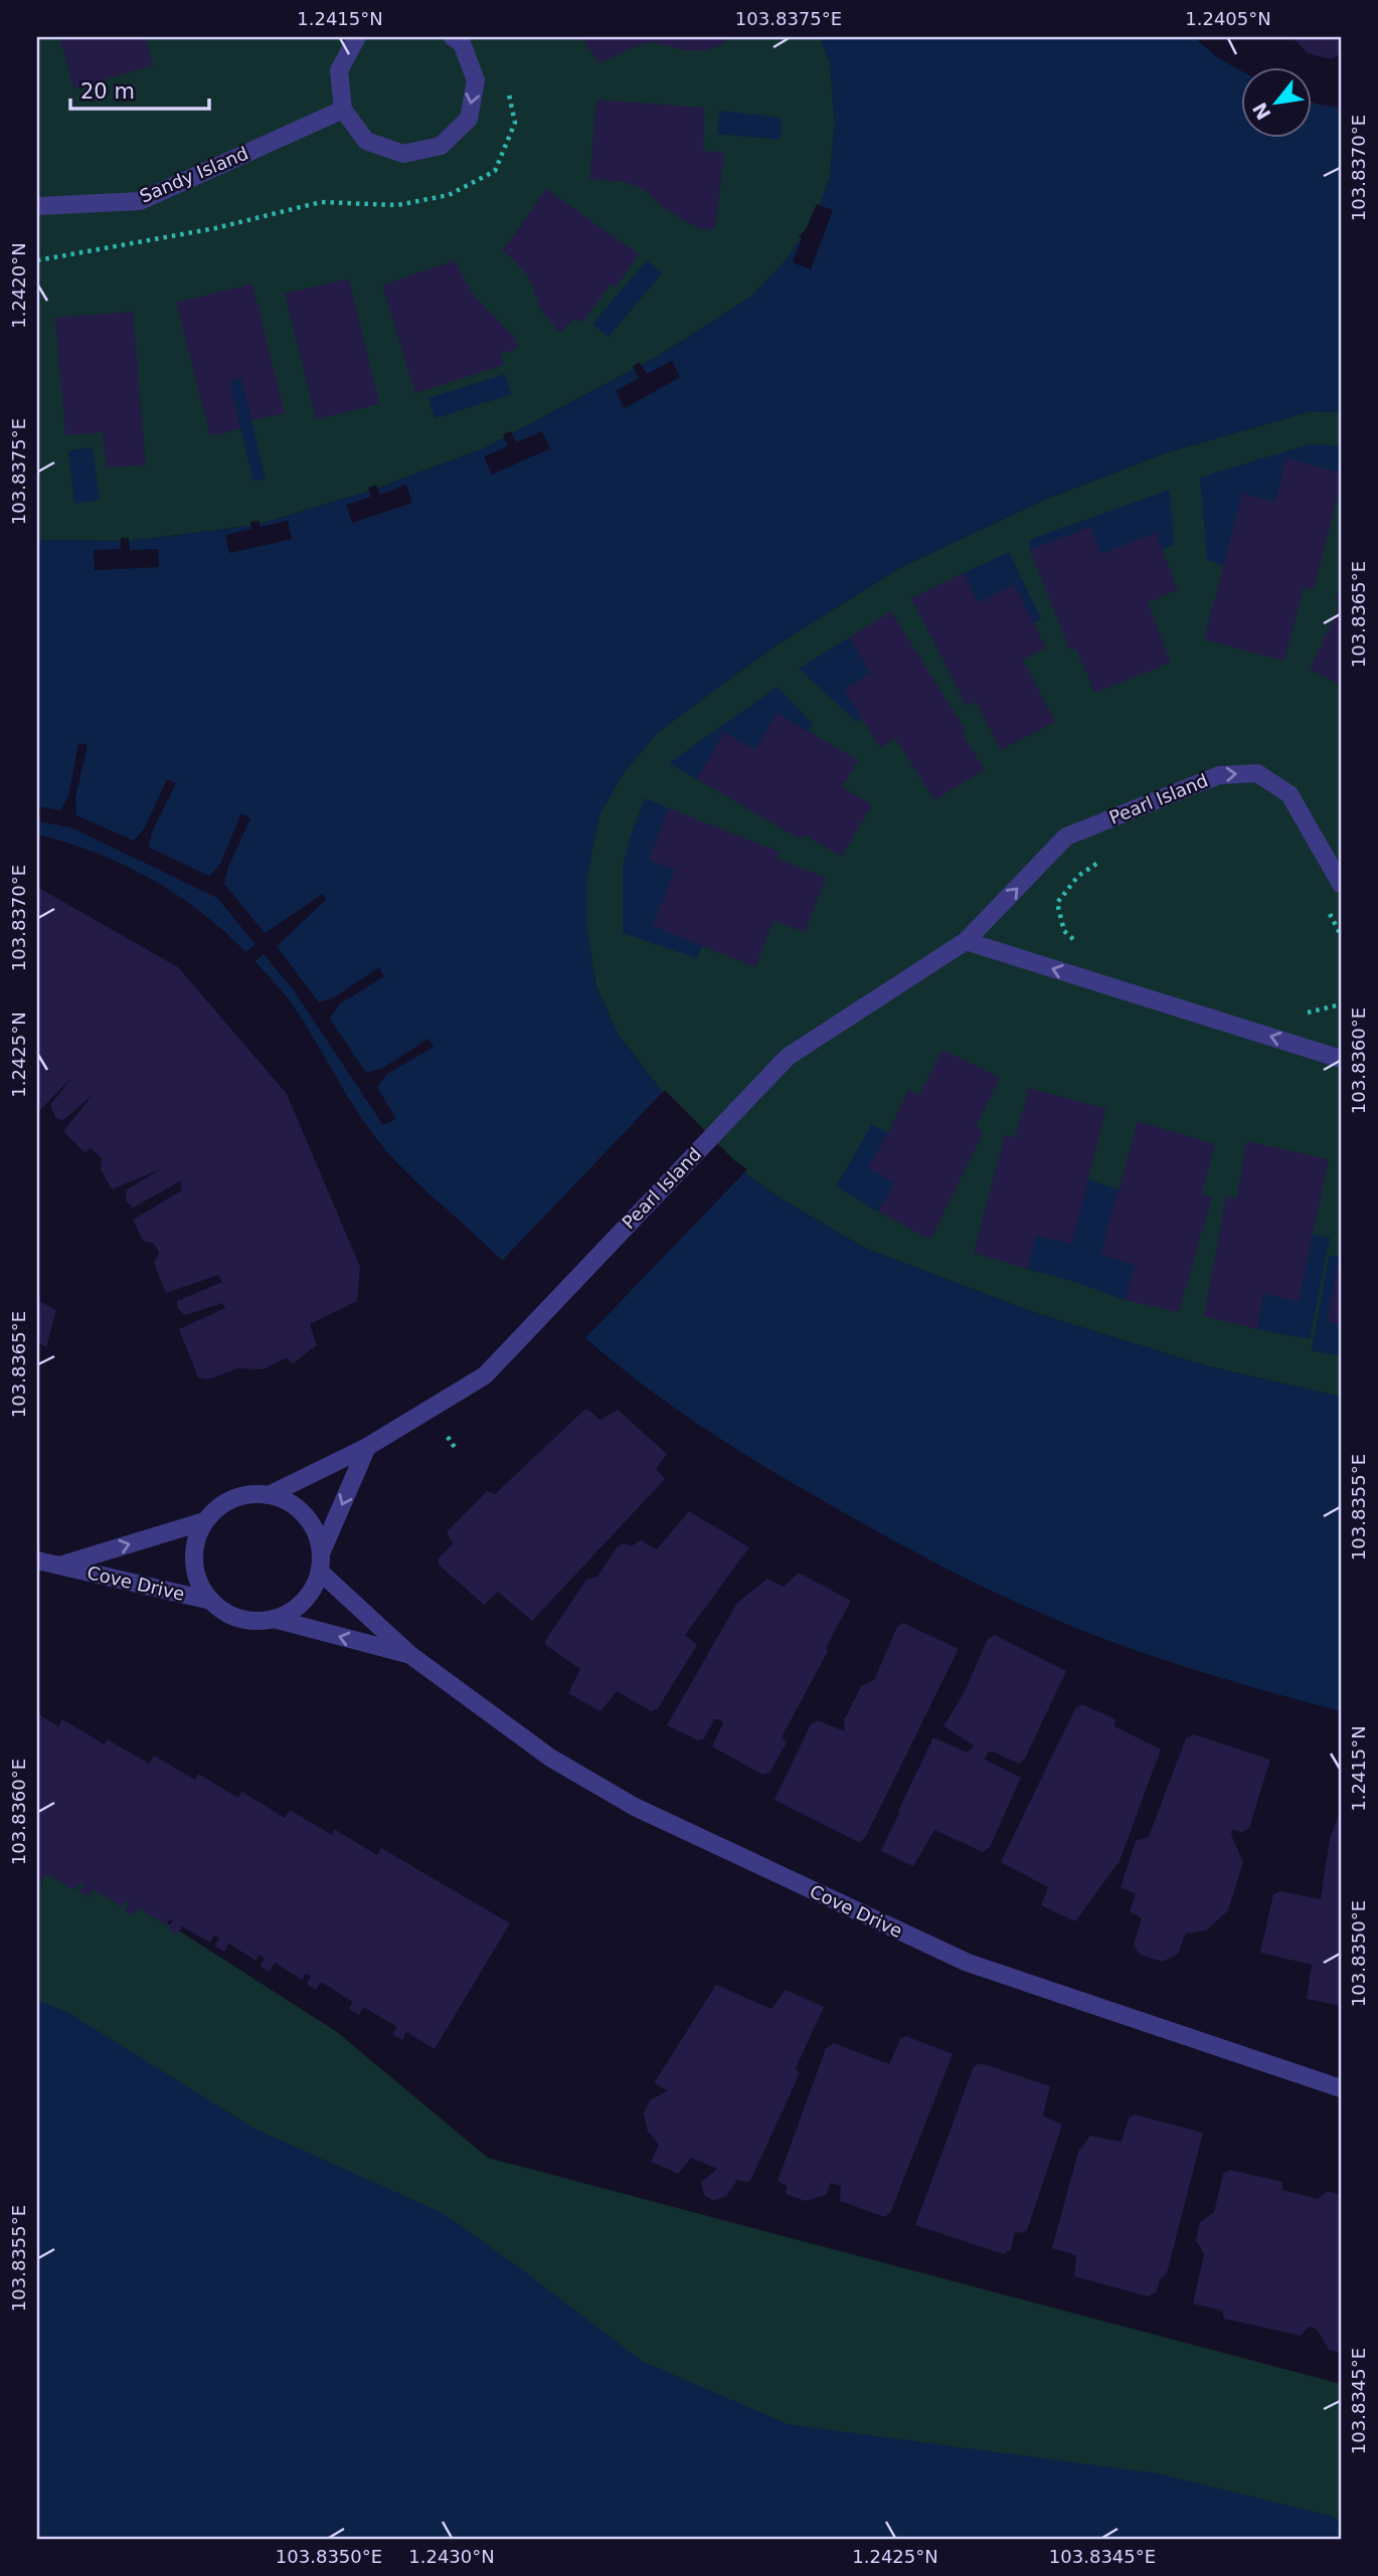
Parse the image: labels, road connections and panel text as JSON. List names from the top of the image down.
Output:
{
  "streets": {
    "street": ["Sandy Island", "Pearl Island", "Cove Drive"]
  },
  "crossings": [
    ["Pearl Island", "Cove Drive"]
  ],
  "scale_bar": "20 m",
  "north": "bottom left",
  "coordinates": [
    "1.2415°N",
    "103.8375°E",
    "1.2405°N",
    "103.8370°E",
    "1.2420°N",
    "103.8365°E",
    "1.2425°N",
    "103.8360°E",
    "103.8355°E",
    "103.8350°E",
    "103.8345°E",
    "1.2430°N"
  ]
}
